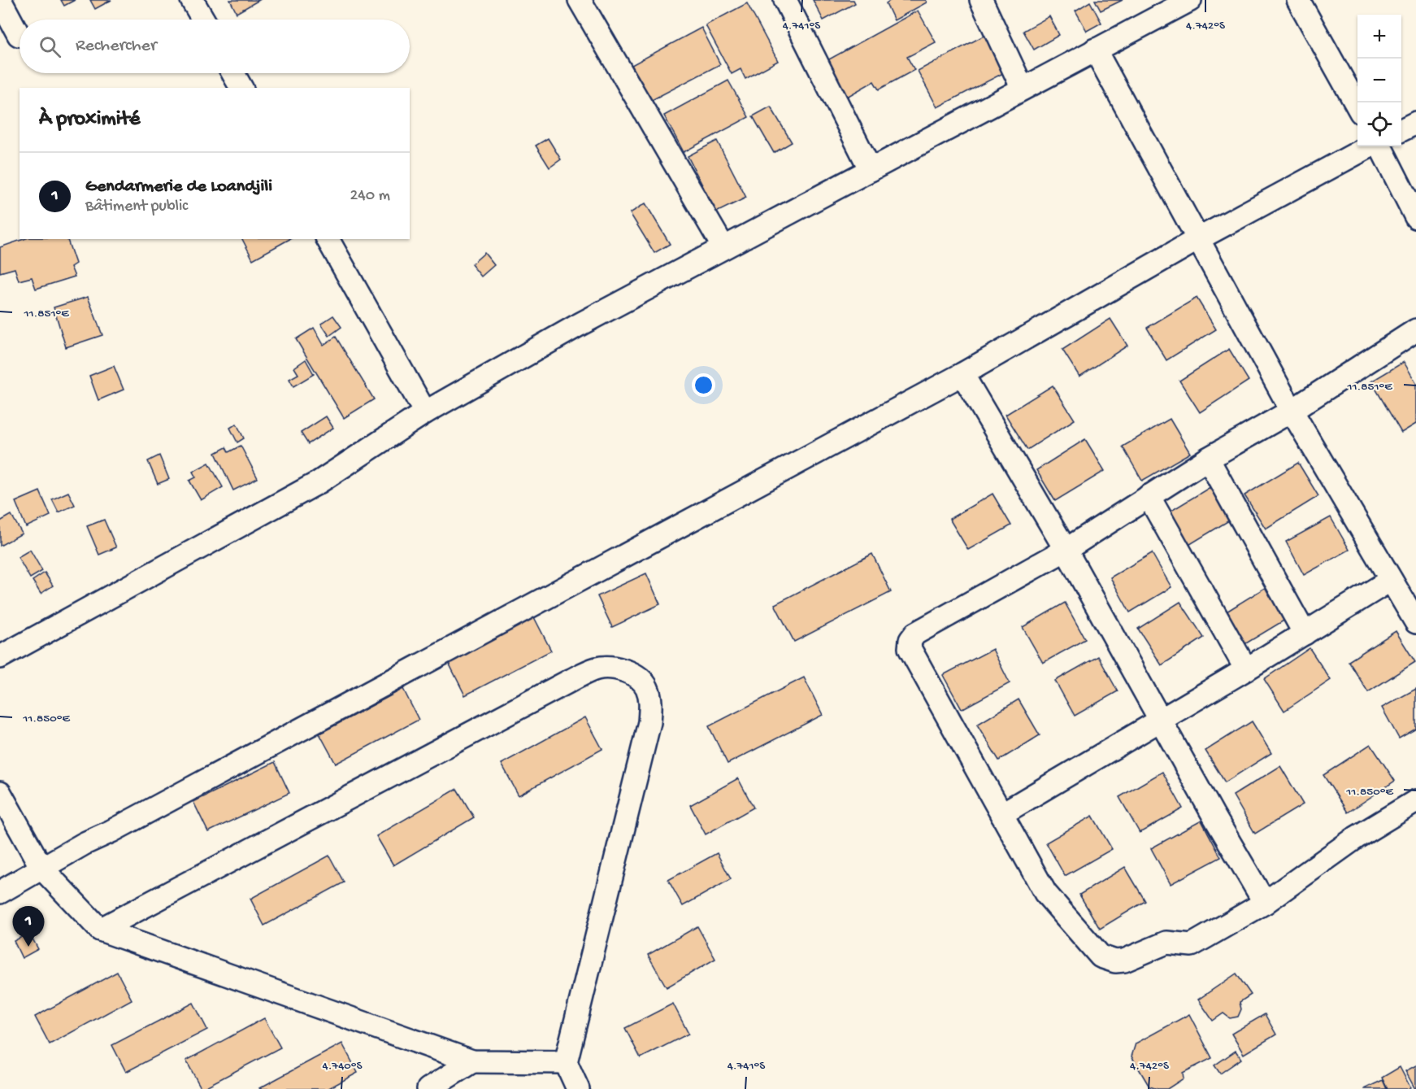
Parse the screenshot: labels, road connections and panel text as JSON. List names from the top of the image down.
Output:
{
  "page": {
    "map_buttons": ["+", "−"],
    "search": "Rechercher",
    "heading": "À proximité",
    "list": [
      {
        "mark": "1",
        "name": "Gendarmerie de Loandjili",
        "note": "Bâtiment public",
        "value": "240 m"
      }
    ],
    "pins": "1"
  },
  "coordinates": [
    "4.741°S",
    "4.742°S",
    "11.851°E",
    "11.850°E",
    "4.740°S"
  ]
}
